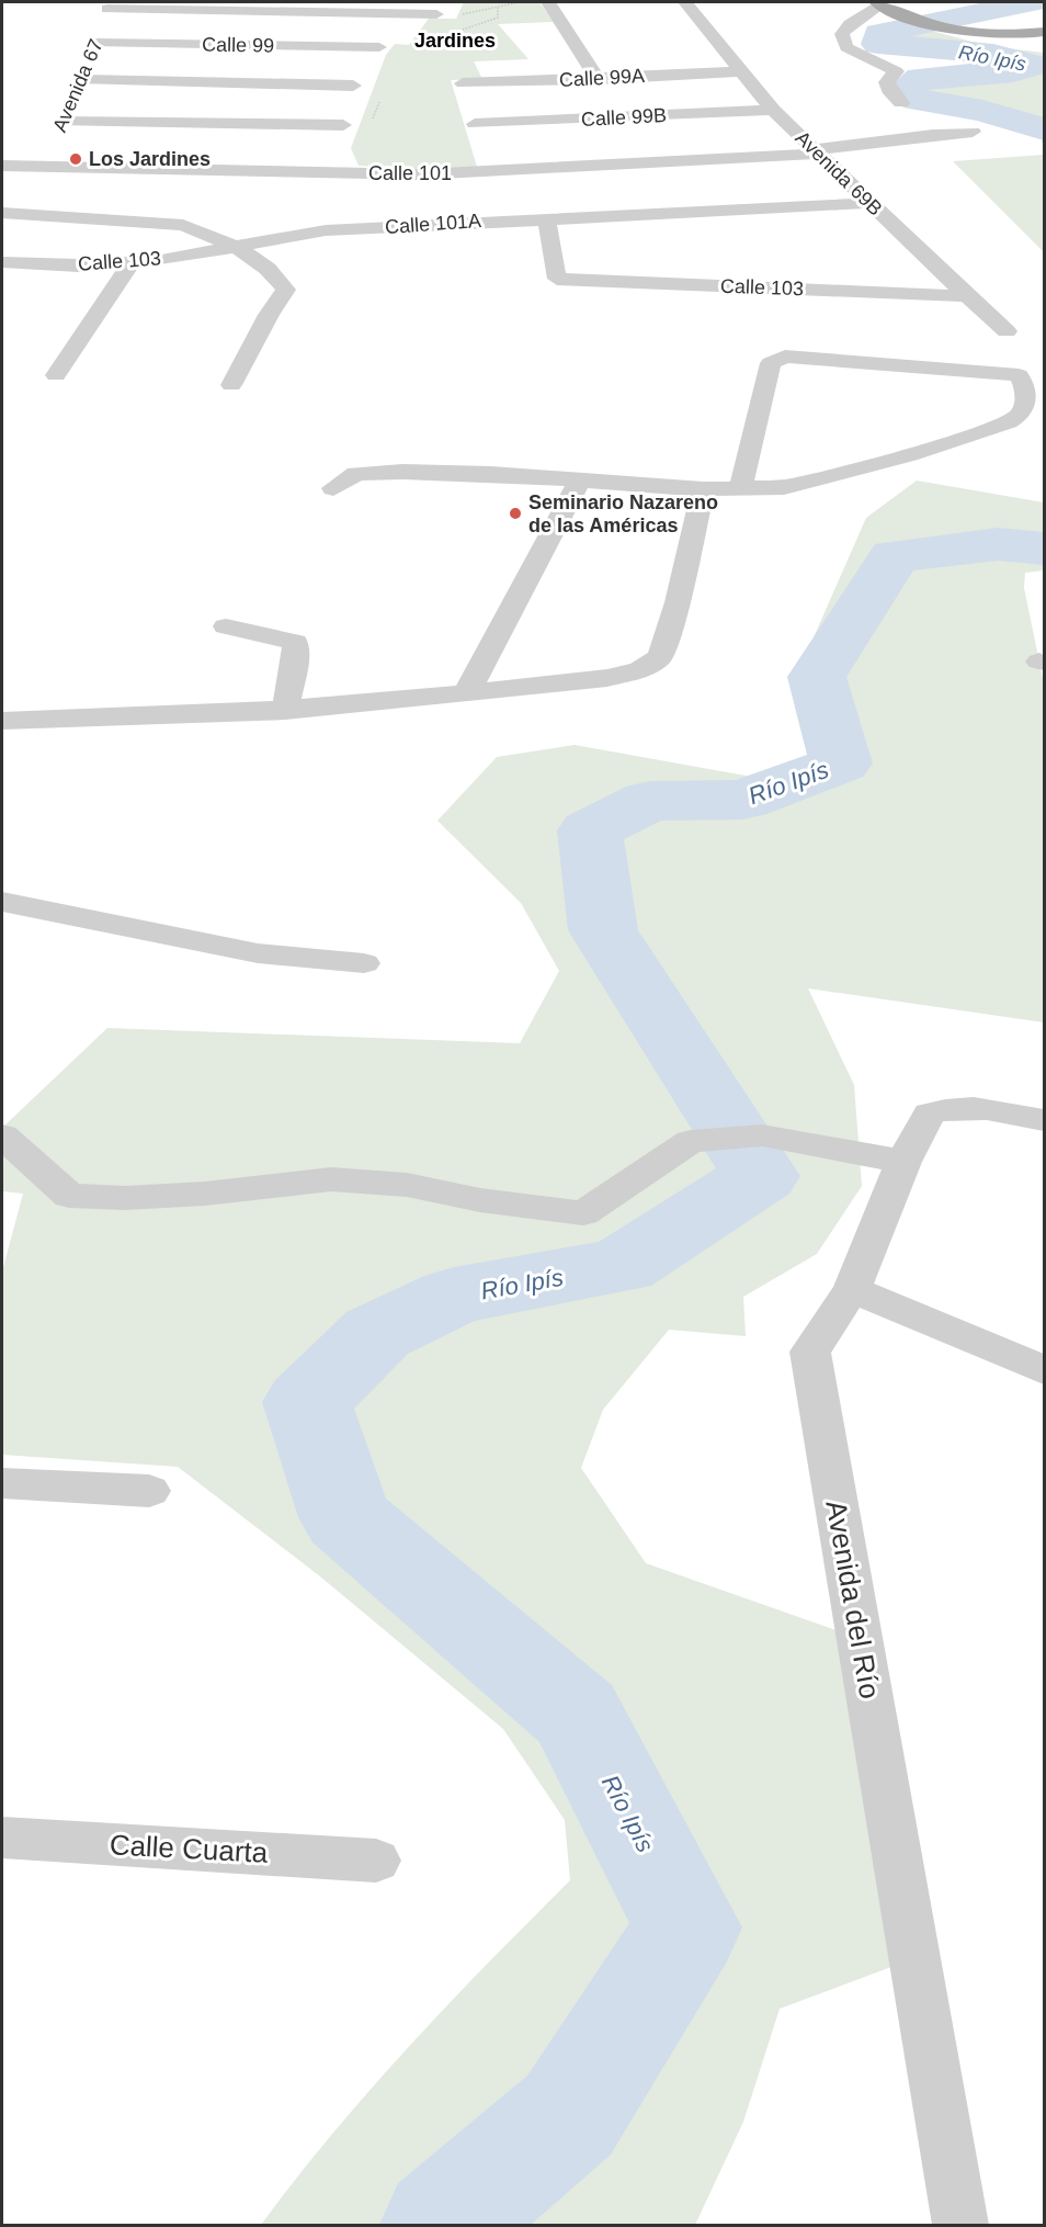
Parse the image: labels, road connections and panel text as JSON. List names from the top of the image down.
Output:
{
  "streets": {
    "street": [
      "Calle 99",
      "Calle 99A",
      "Avenida 67",
      "Calle 99B",
      "Calle 101",
      "Avenida 69B",
      "Calle 101A",
      "Calle 103",
      "Avenida del Río",
      "Calle Cuarta"
    ]
  },
  "crossings": [
    ["Calle 99", "Avenida 67"],
    ["Calle 99A", "Avenida 69B"],
    ["Avenida 67", "Calle 101"],
    ["Calle 99B", "Avenida 69B"],
    ["Calle 101", "Avenida 69B"],
    ["Avenida 69B", "Calle 101A"],
    ["Avenida 69B", "Calle 103"],
    ["Calle 101A", "Calle 103"]
  ],
  "districts": ["Jardines"],
  "water": ["Río Ipís"],
  "places": ["Los Jardines", "Seminario Nazareno de las Américas"]
}
